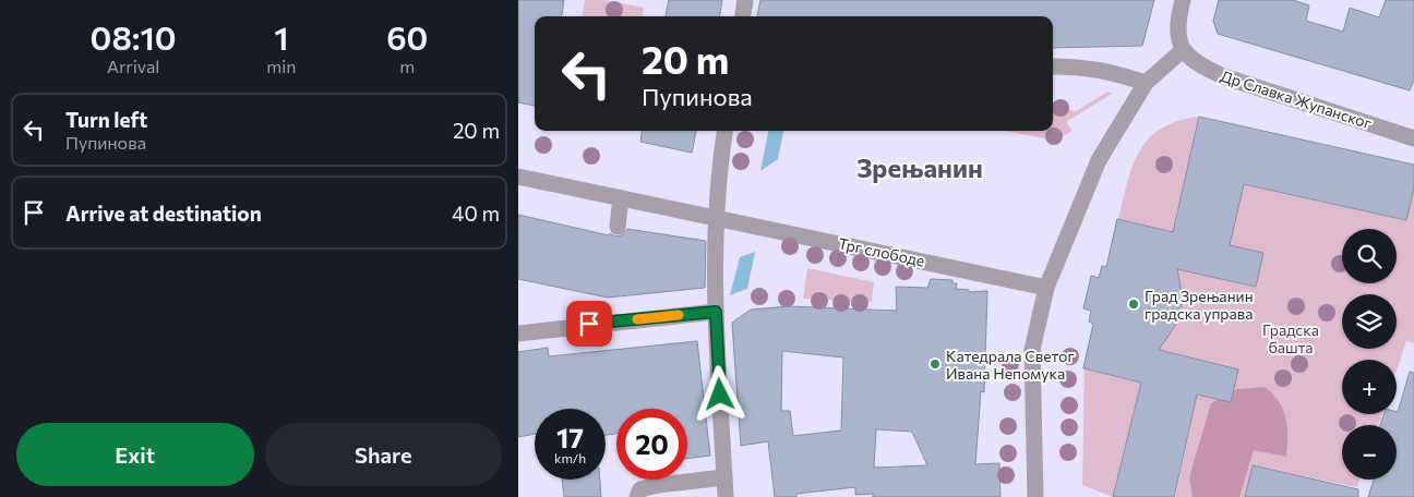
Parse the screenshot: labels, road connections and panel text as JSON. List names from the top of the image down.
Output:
{
  "streets": {
    "street": ["Др Славка Жупанског", "Трг слободе"]
  },
  "districts": ["Зрењанин"],
  "parks": ["Градска башта"],
  "places": ["Град Зрењанин градска управа", "Катедрала Светог Ивана Непомука"],
  "page": {
    "eta": [
      "08:10",
      "Arrival",
      "1",
      "min",
      "60",
      "m"
    ],
    "turn": ["20 m", "Пупинова"],
    "list": [
      {
        "name": "Turn left",
        "note": "Пупинова",
        "value": "20 m"
      },
      {
        "name": "Arrive at destination",
        "value": "40 m"
      }
    ],
    "map_buttons": ["+", "−"],
    "speed": "17 km/h",
    "limit": "20",
    "buttons": ["Exit", "Share"]
  }
}
